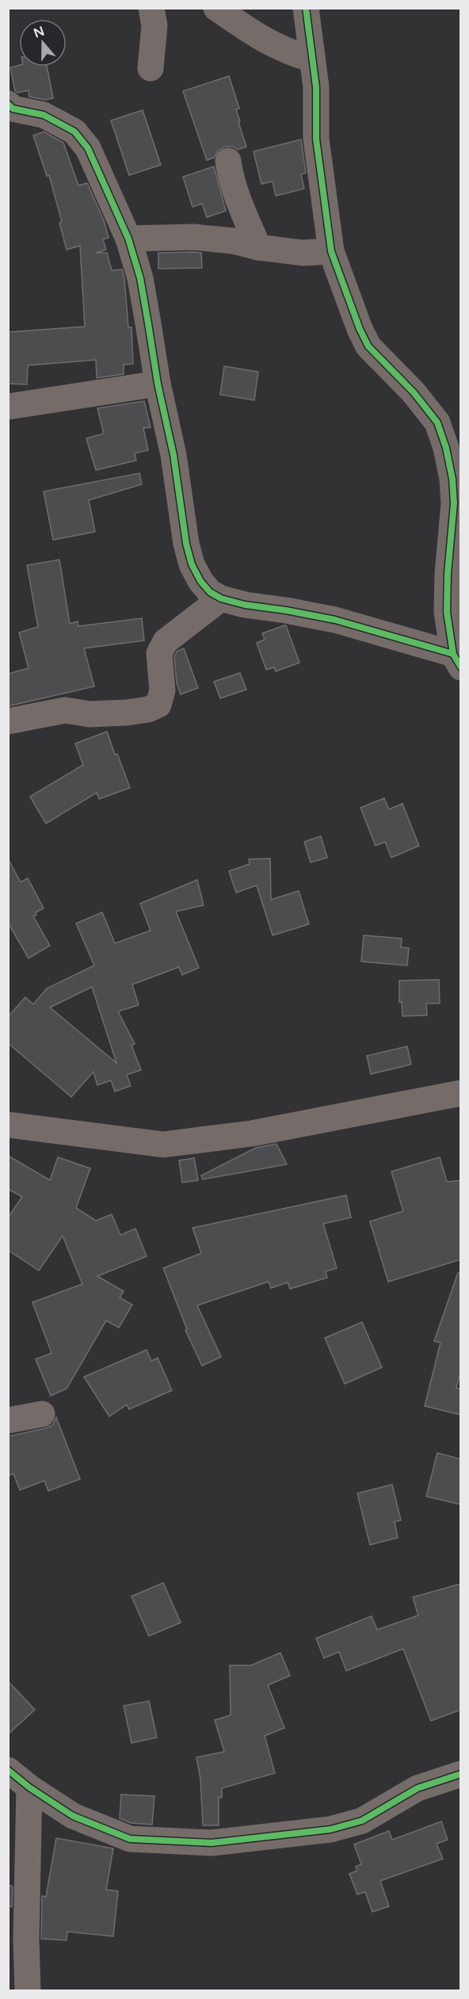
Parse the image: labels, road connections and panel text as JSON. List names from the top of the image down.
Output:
{
  "north": "top"
}
